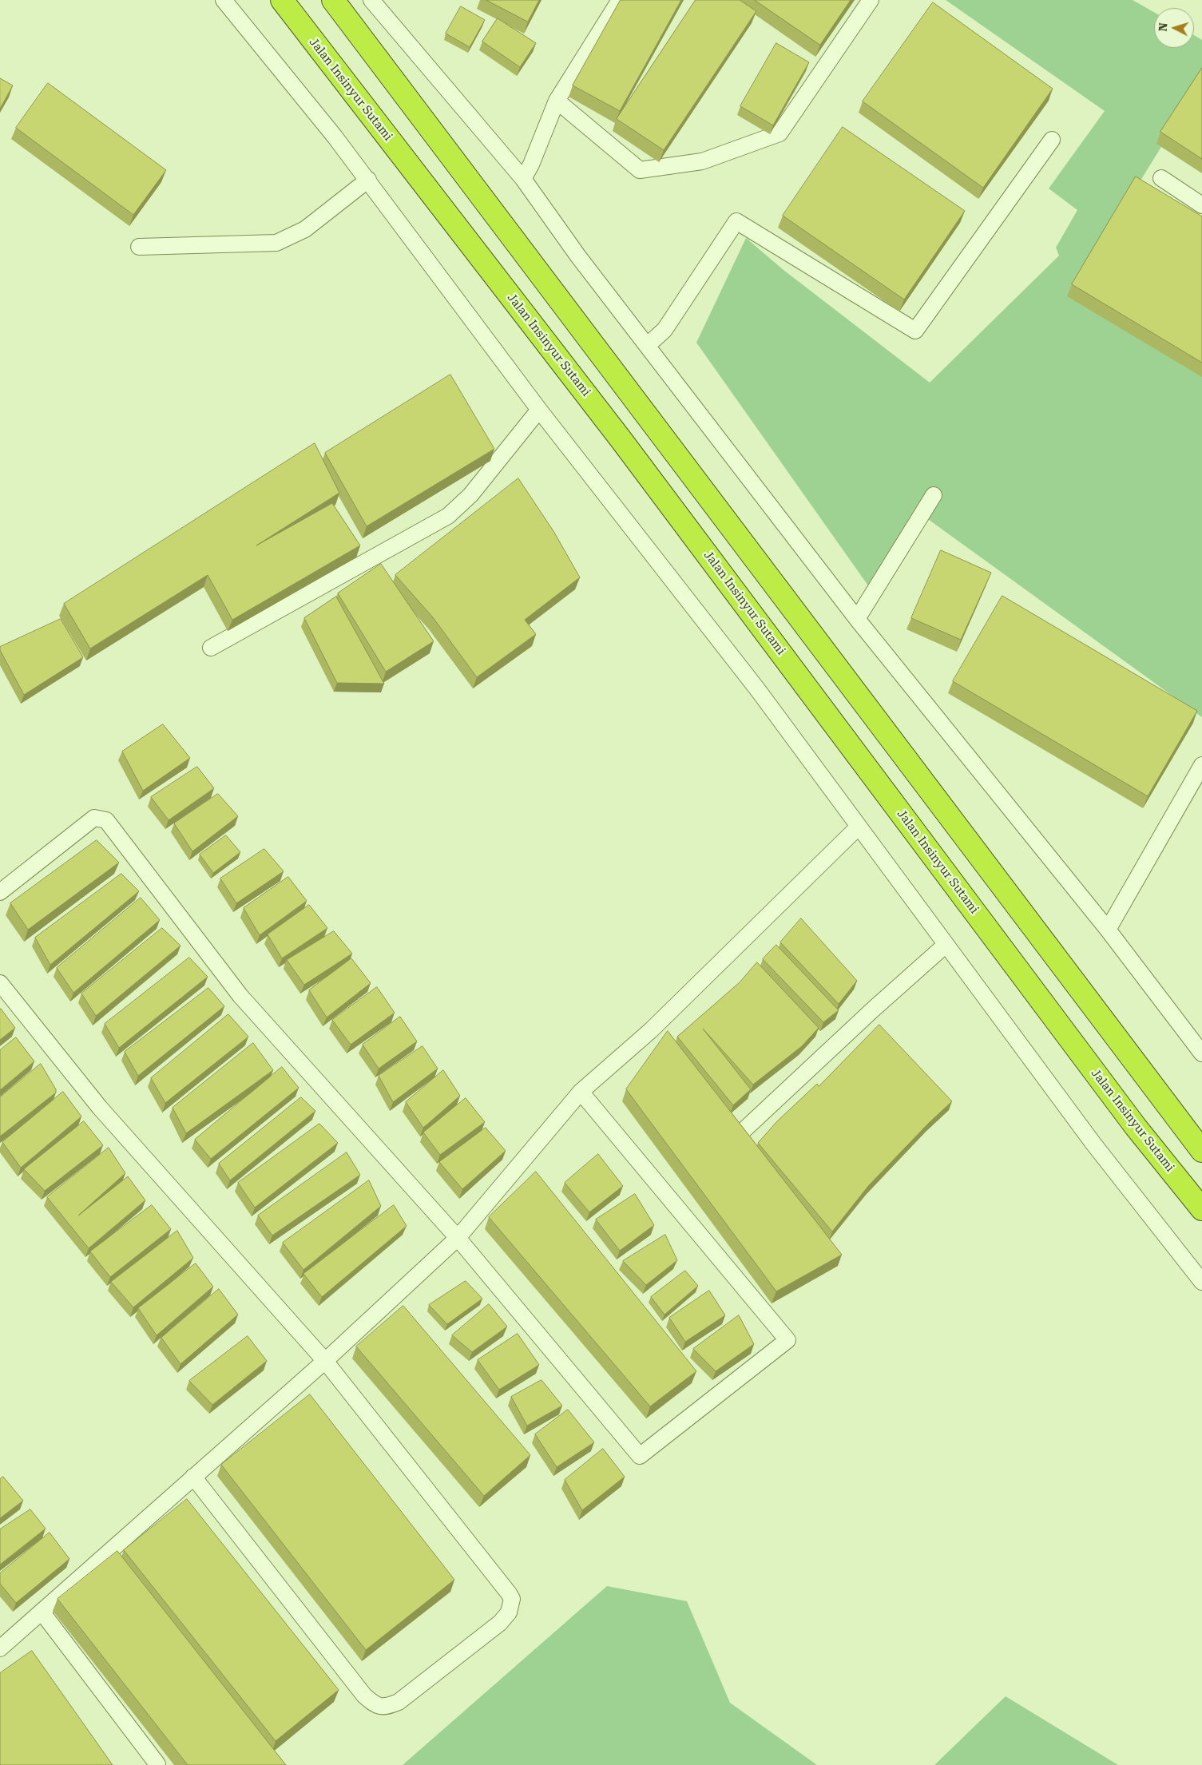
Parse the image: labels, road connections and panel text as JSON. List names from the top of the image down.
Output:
{
  "streets": {
    "highway": ["Jalan Insinyur Sutami"]
  },
  "north": "left"
}
